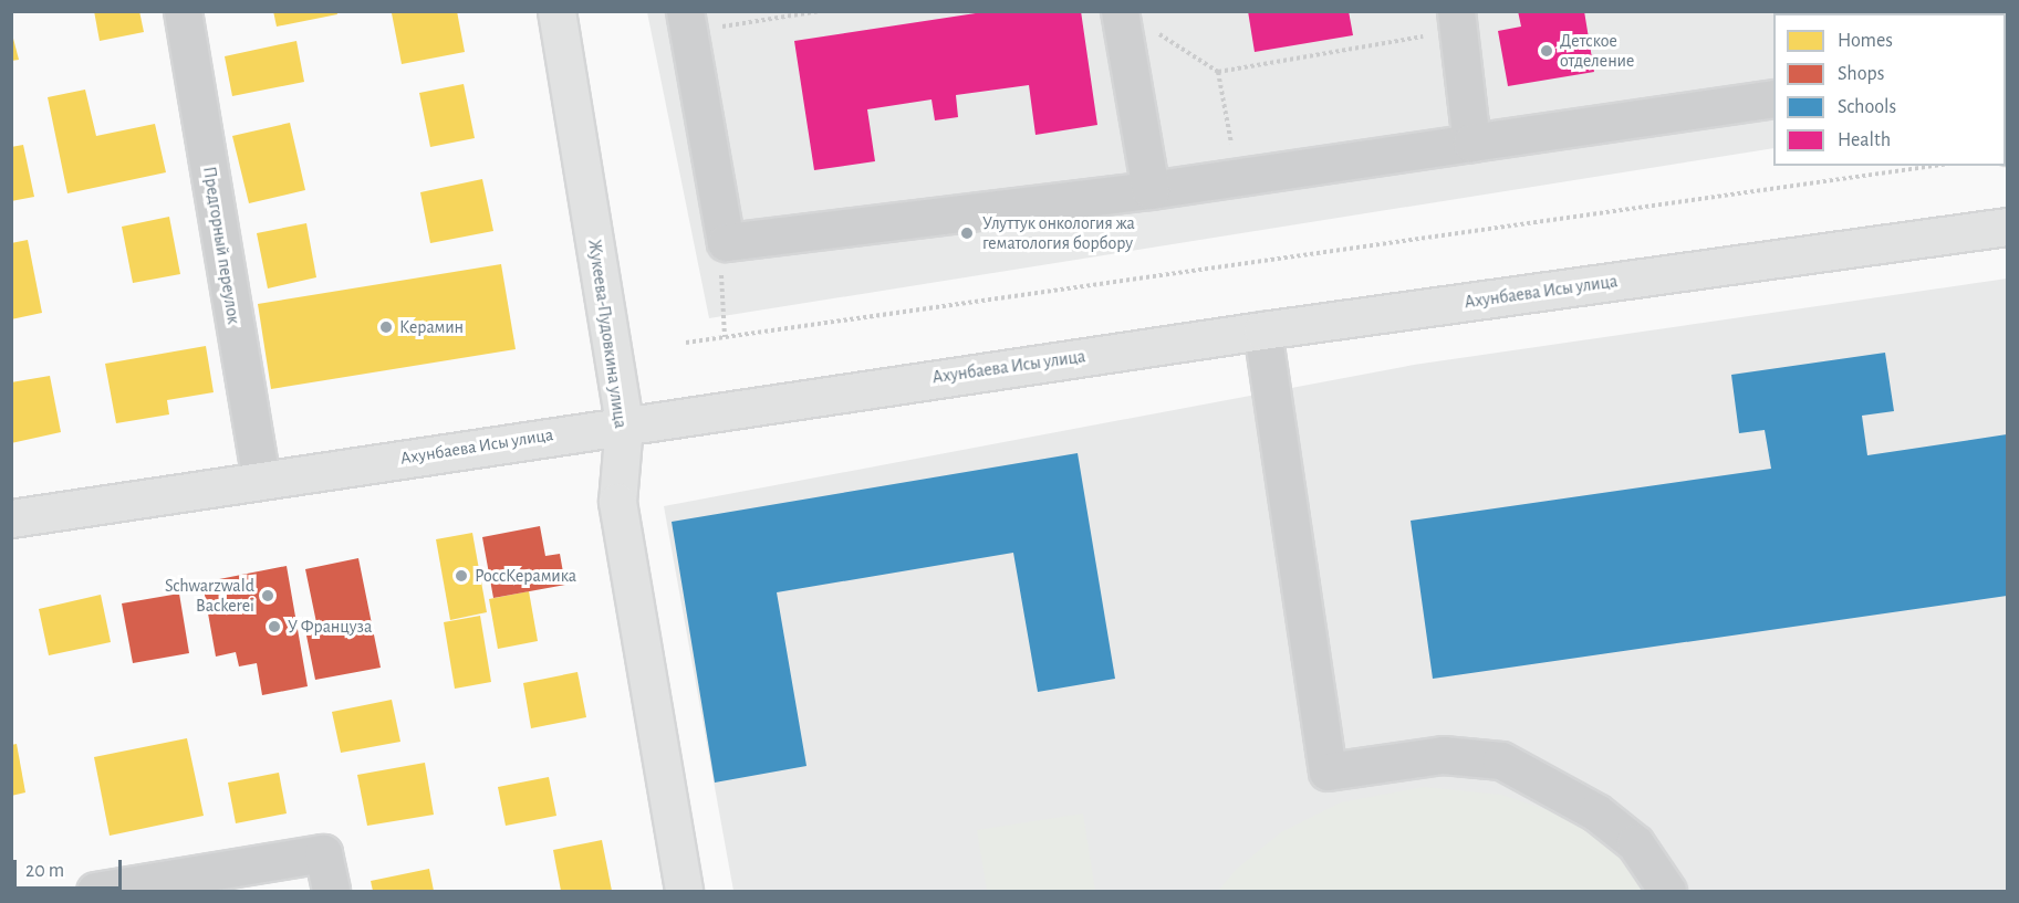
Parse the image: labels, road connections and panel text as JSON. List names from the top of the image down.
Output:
{
  "streets": {
    "main road": ["Ахунбаева Исы улица", "Жукеева-Пудовкина улица"],
    "street": ["Предгорный переулок"]
  },
  "crossings": [
    ["Предгорный переулок", "Ахунбаева Исы улица"],
    ["Ахунбаева Исы улица", "Жукеева-Пудовкина улица"]
  ],
  "places": [
    "Детское отделение",
    "Улуттук онкология жа гематология борбору",
    "Керамин",
    "РоссКерамика",
    "Schwarzwald Backerei",
    "У Француза"
  ],
  "legend": [
    "Homes",
    "Shops",
    "Schools",
    "Health"
  ],
  "scale_bar": "20 m"
}
